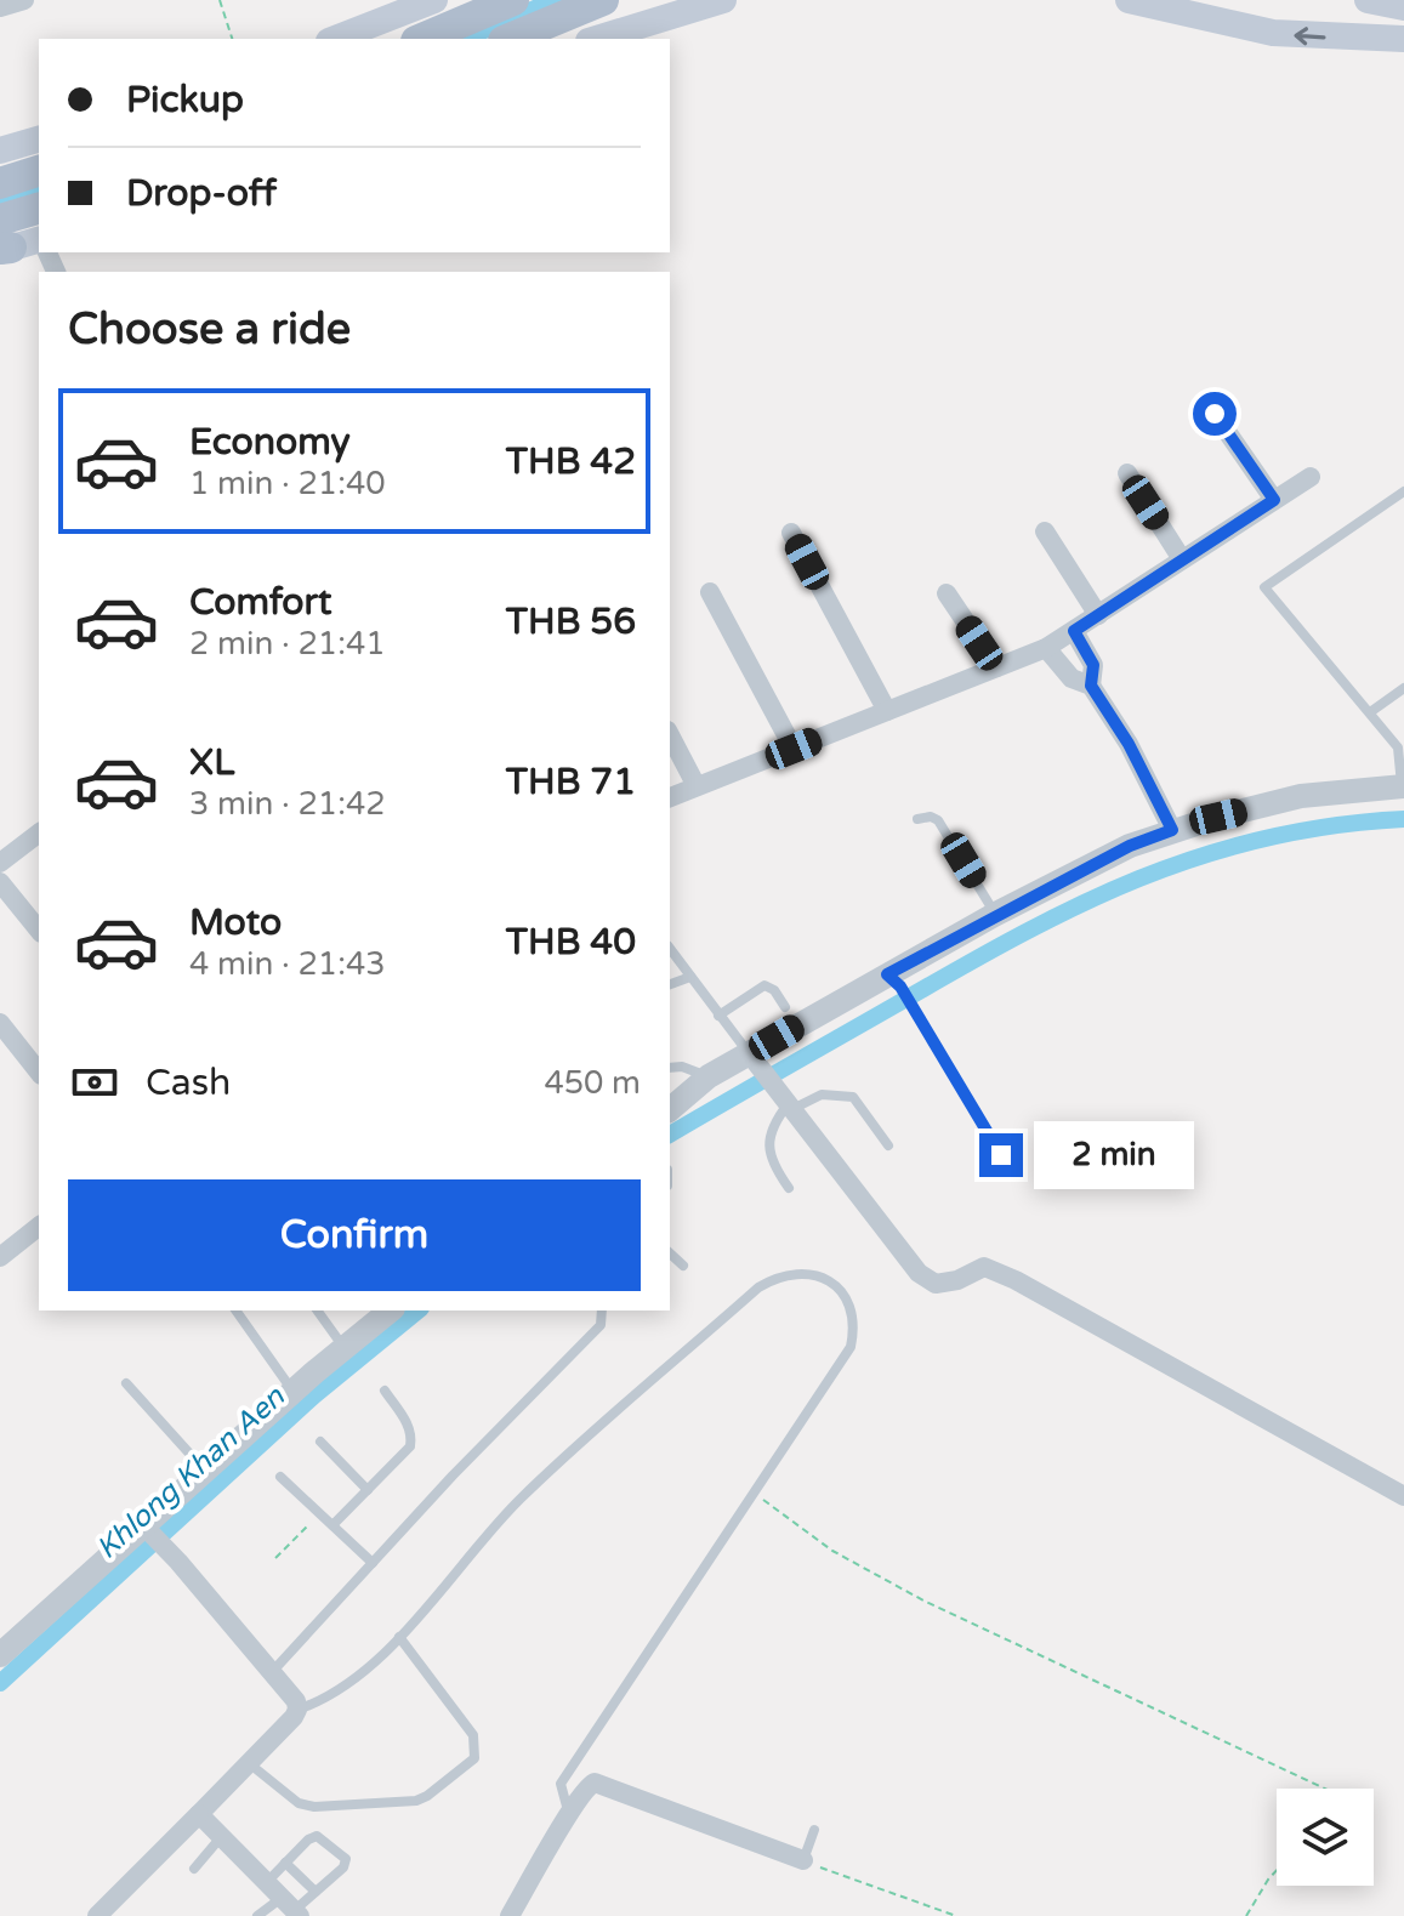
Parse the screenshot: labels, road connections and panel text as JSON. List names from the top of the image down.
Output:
{
  "water": ["Khlong Khan Aen"],
  "page": {
    "banner": ["Pickup", "Drop-off"],
    "heading": "Choose a ride",
    "list": [
      {
        "name": "Economy",
        "note": "1 min · 21:40",
        "value": "THB 42"
      },
      {
        "name": "Comfort",
        "note": "2 min · 21:41",
        "value": "THB 56"
      },
      {
        "name": "XL",
        "note": "3 min · 21:42",
        "value": "THB 71"
      },
      {
        "name": "Moto",
        "note": "4 min · 21:43",
        "value": "THB 40"
      }
    ],
    "pay": ["Cash", "450 m"],
    "bubble": "2 min",
    "buttons": "Confirm"
  }
}
